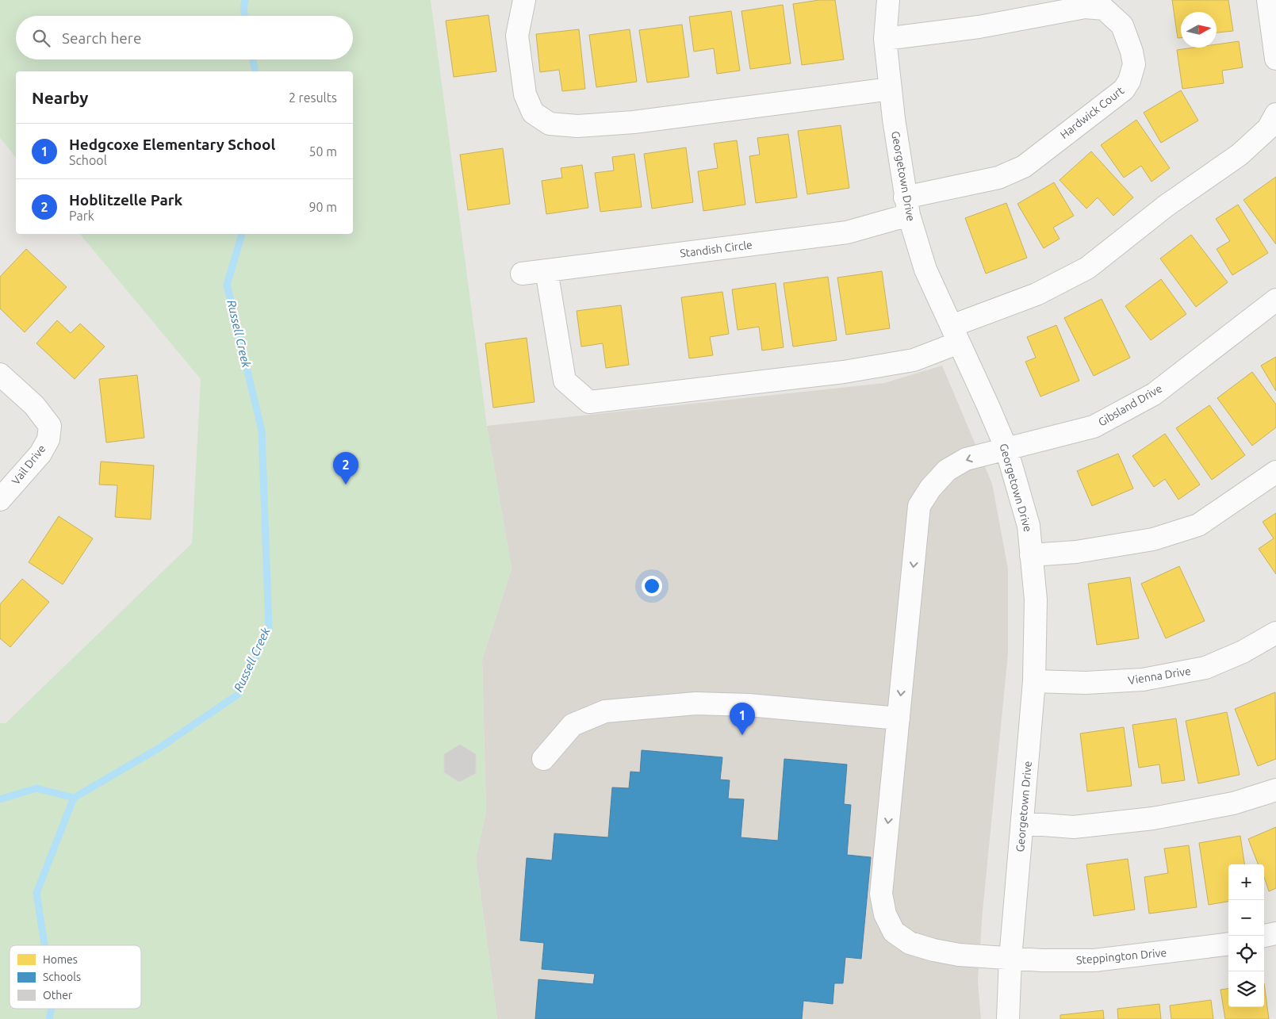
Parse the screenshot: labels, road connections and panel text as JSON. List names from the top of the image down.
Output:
{
  "streets": {
    "street": [
      "Hardwick Court",
      "Georgetown Drive",
      "Standish Circle",
      "Gibsland Drive",
      "Vail Drive",
      "Vienna Drive",
      "Steppington Drive"
    ]
  },
  "crossings": [
    ["Hardwick Court", "Georgetown Drive"],
    ["Hardwick Court", "Standish Circle"],
    ["Georgetown Drive", "Standish Circle"],
    ["Georgetown Drive", "Gibsland Drive"],
    ["Georgetown Drive", "Vienna Drive"],
    ["Georgetown Drive", "Steppington Drive"],
    ["Gibsland Drive", "Steppington Drive"]
  ],
  "one_way": ["Gibsland Drive"],
  "water": ["Russell Creek"],
  "legend": ["Homes", "Schools", "Other"],
  "north": "right",
  "page": {
    "search": "Search here",
    "heading": ["Nearby", "2 results"],
    "list": [
      {
        "mark": "1",
        "name": "Hedgcoxe Elementary School",
        "note": "School",
        "value": "50 m"
      },
      {
        "mark": "2",
        "name": "Hoblitzelle Park",
        "note": "Park",
        "value": "90 m"
      }
    ],
    "pins": ["2", "1"],
    "map_buttons": ["+", "−"]
  }
}
